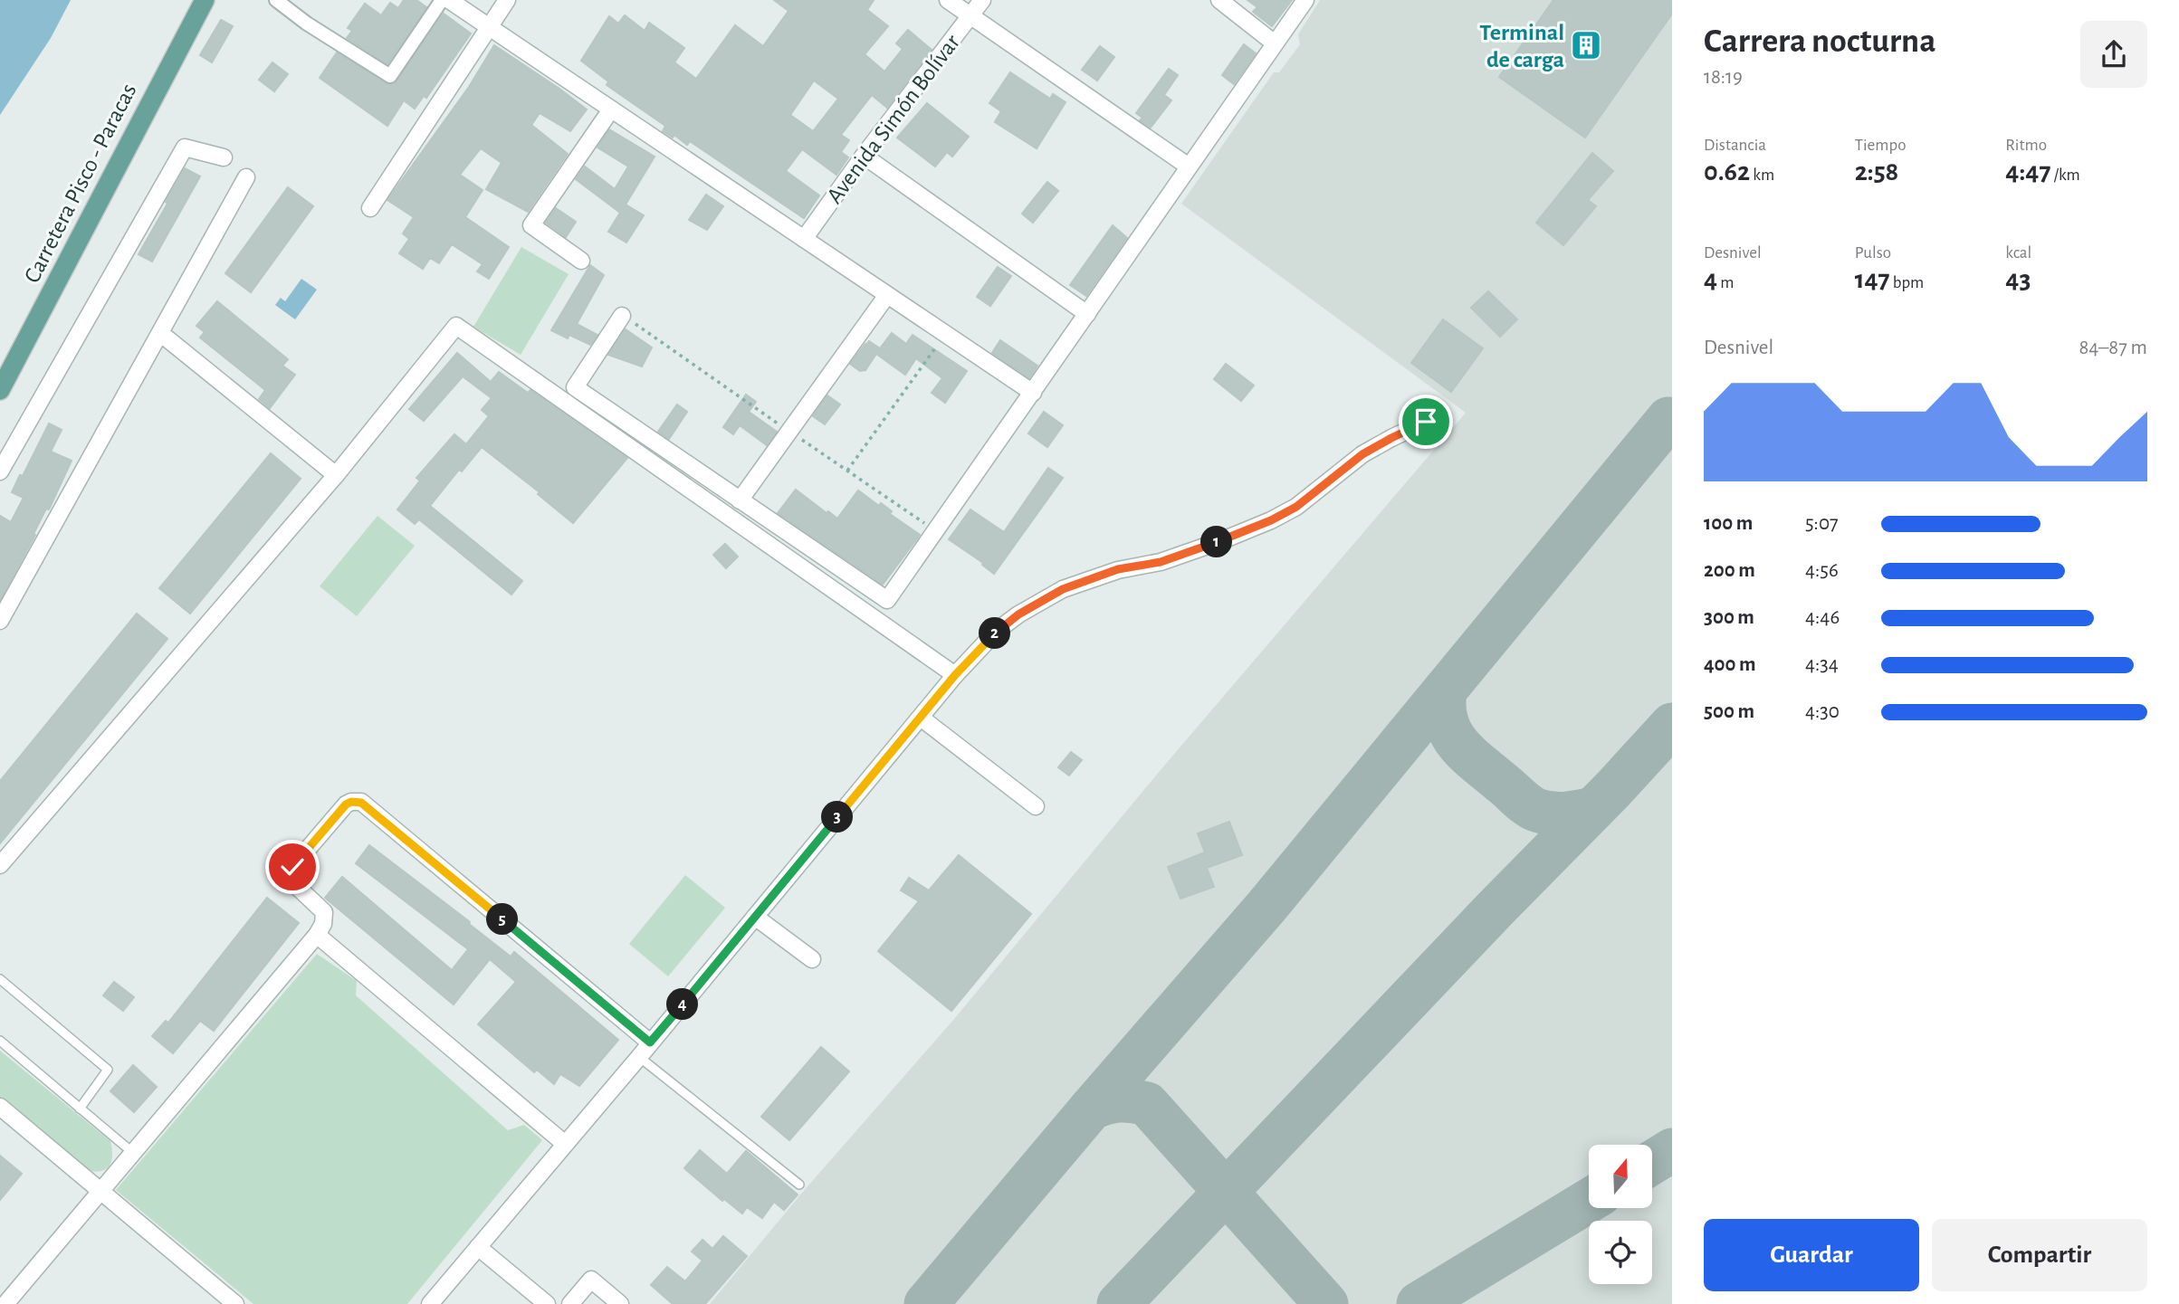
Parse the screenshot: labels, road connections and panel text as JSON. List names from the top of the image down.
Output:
{
  "streets": {
    "main road": ["Carretera Pisco - Paracas"],
    "street": ["Avenida Simón Bolívar"]
  },
  "places": {
    "building": ["Terminal de carga"]
  },
  "north": "top",
  "page": {
    "heading": ["Carrera nocturna", "18:19"],
    "stats": [
      ["Distancia", "0.62 km"],
      ["Tiempo", "2:58"],
      ["Ritmo", "4:47 /km"],
      ["Desnivel", "4 m"],
      ["Pulso", "147 bpm"],
      ["kcal", "43"]
    ],
    "chart": ["Desnivel", "84–87 m"],
    "list": [
      {
        "name": "100 m",
        "note": "5:07"
      },
      {
        "name": "200 m",
        "note": "4:56"
      },
      {
        "name": "300 m",
        "note": "4:46"
      },
      {
        "name": "400 m",
        "note": "4:34"
      },
      {
        "name": "500 m",
        "note": "4:30"
      }
    ],
    "pins": [
      "1",
      "2",
      "3",
      "5",
      "4"
    ],
    "buttons": ["Guardar", "Compartir"]
  }
}
